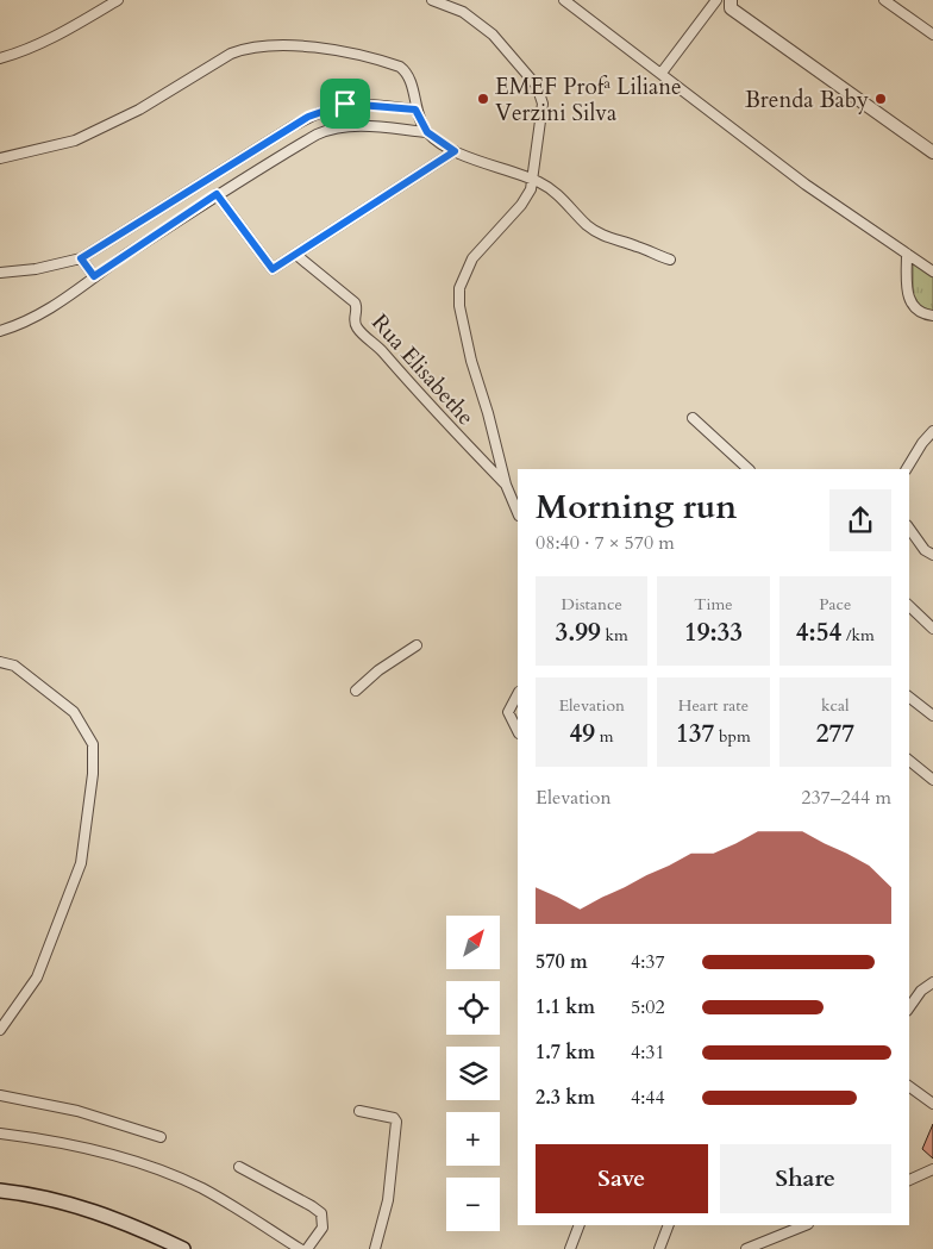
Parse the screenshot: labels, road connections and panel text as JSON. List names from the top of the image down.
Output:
{
  "streets": {
    "street": ["Rua Elisabethe"]
  },
  "places": ["EMEF Profª Liliane Verzini Silva", "Brenda Baby"],
  "north": "top right",
  "page": {
    "heading": ["Morning run", "08:40 · 7 × 570 m"],
    "stats": [
      ["Distance", "3.99 km"],
      ["Time", "19:33"],
      ["Pace", "4:54 /km"],
      ["Elevation", "49 m"],
      ["Heart rate", "137 bpm"],
      ["kcal", "277"]
    ],
    "chart": ["Elevation", "237–244 m"],
    "map_buttons": ["+", "−"],
    "list": [
      {
        "name": "570 m",
        "note": "4:37"
      },
      {
        "name": "1.1 km",
        "note": "5:02"
      },
      {
        "name": "1.7 km",
        "note": "4:31"
      },
      {
        "name": "2.3 km",
        "note": "4:44"
      }
    ],
    "buttons": ["Save", "Share"]
  }
}
